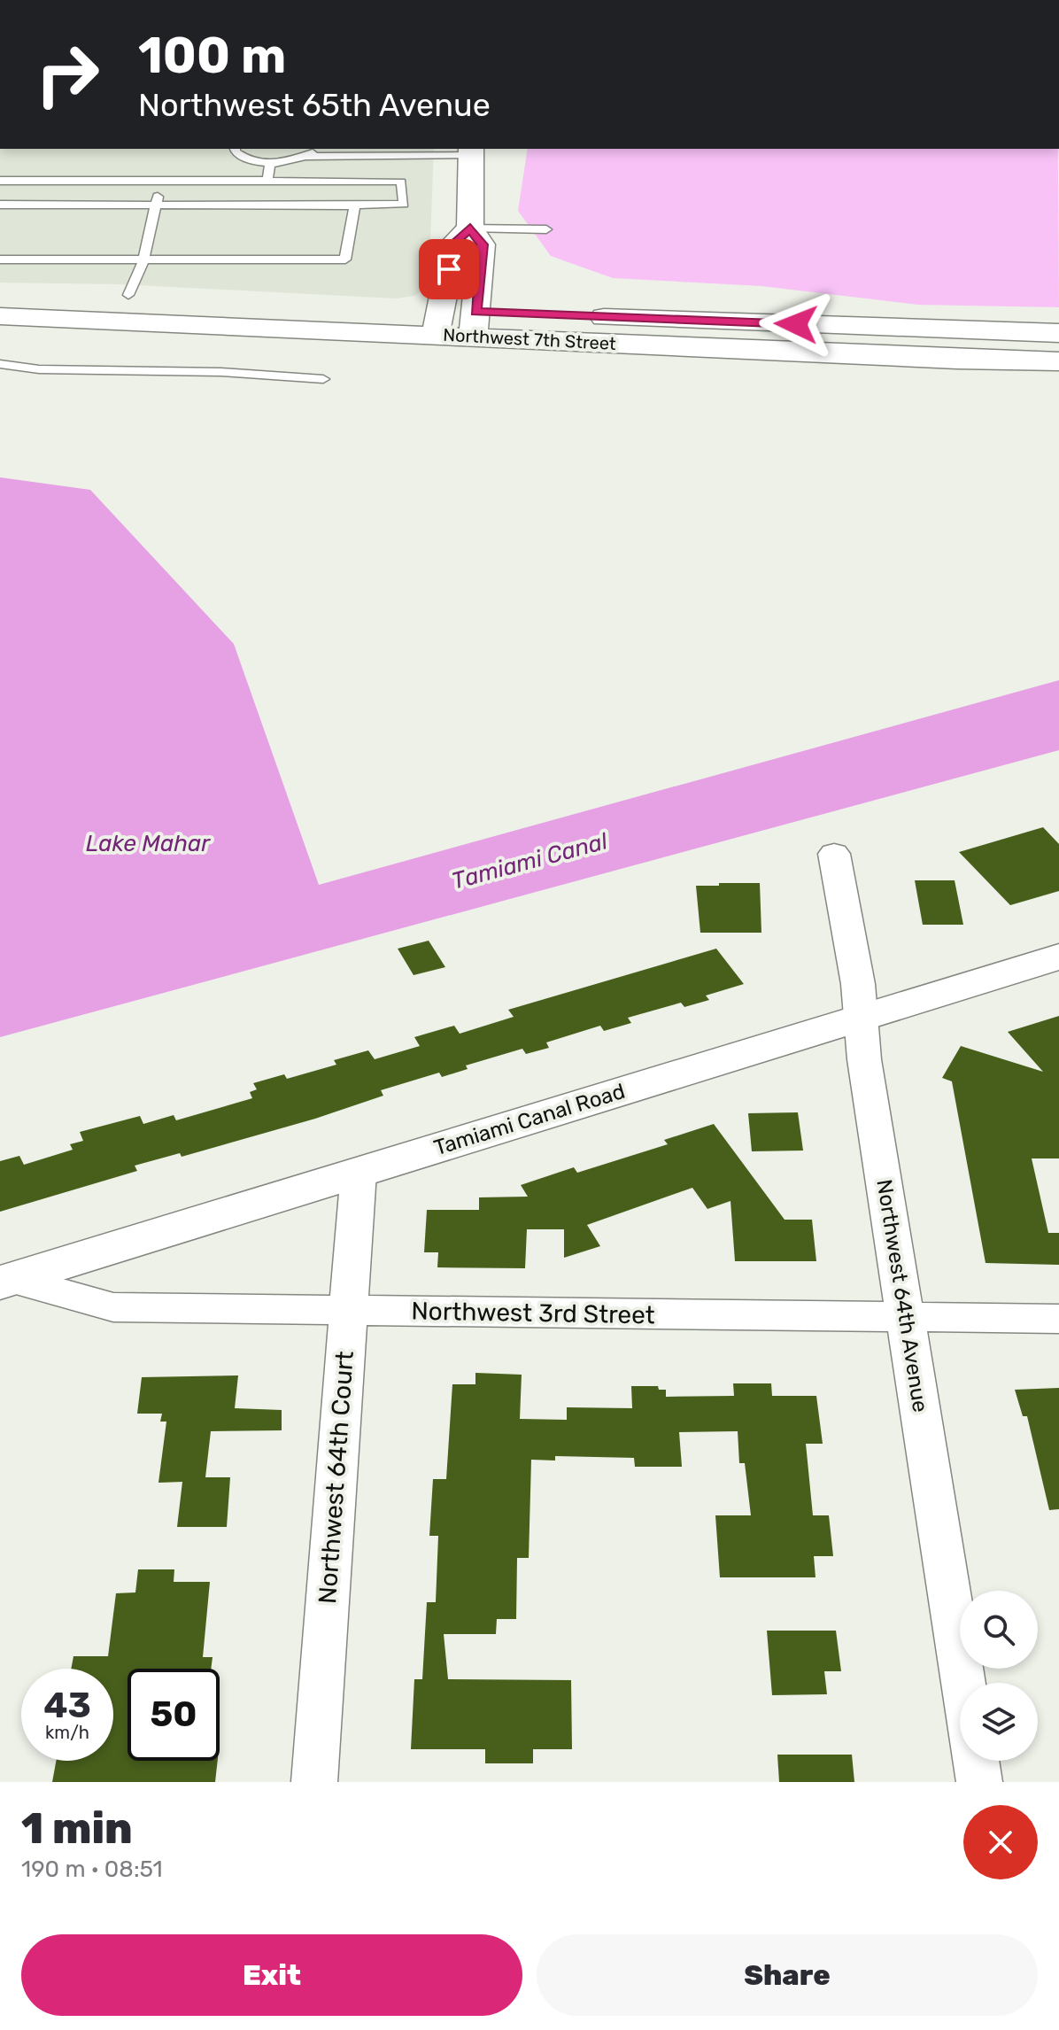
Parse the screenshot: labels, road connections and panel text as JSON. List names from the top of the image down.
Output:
{
  "streets": {
    "main road": ["Northwest 7th Street", "Tamiami Canal Road"],
    "street": ["Northwest 64th Avenue", "Northwest 3rd Street", "Northwest 64th Court"]
  },
  "crossings": [
    ["Tamiami Canal Road", "Northwest 64th Avenue"],
    ["Tamiami Canal Road", "Northwest 3rd Street"],
    ["Tamiami Canal Road", "Northwest 64th Court"],
    ["Northwest 64th Avenue", "Northwest 3rd Street"],
    ["Northwest 3rd Street", "Northwest 64th Court"]
  ],
  "water": ["Lake Mahar", "Tamiami Canal"],
  "page": {
    "turn": ["100 m", "Northwest 65th Avenue"],
    "speed": "43 km/h",
    "limit": "50",
    "heading": ["1 min", "190 m · 08:51"],
    "buttons": ["Exit", "Share"]
  }
}
